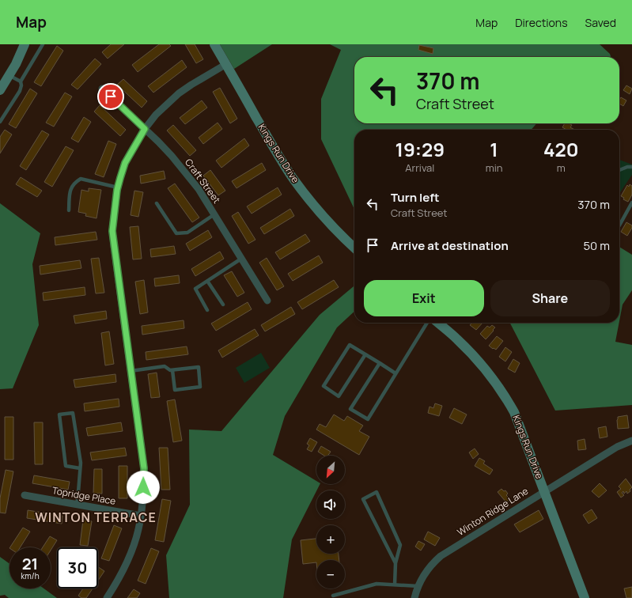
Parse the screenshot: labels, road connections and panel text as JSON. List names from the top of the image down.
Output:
{
  "streets": {
    "street": [
      "Kings Run Drive",
      "Craft Street",
      "Topridge Place",
      "Winton Ridge Lane"
    ]
  },
  "crossings": [
    ["Kings Run Drive", "Winton Ridge Lane"]
  ],
  "districts": ["WINTON TERRACE"],
  "north": "bottom left",
  "page": {
    "header": "Map",
    "nav": ["Map", "Directions", "Saved"],
    "turn": ["370 m", "Craft Street"],
    "eta": [
      "19:29",
      "Arrival",
      "1",
      "min",
      "420",
      "m"
    ],
    "list": [
      {
        "name": "Turn left",
        "note": "Craft Street",
        "value": "370 m"
      },
      {
        "name": "Arrive at destination",
        "value": "50 m"
      }
    ],
    "buttons": ["Exit", "Share"],
    "map_buttons": ["+", "−"],
    "speed": "21 km/h",
    "limit": "30"
  }
}
